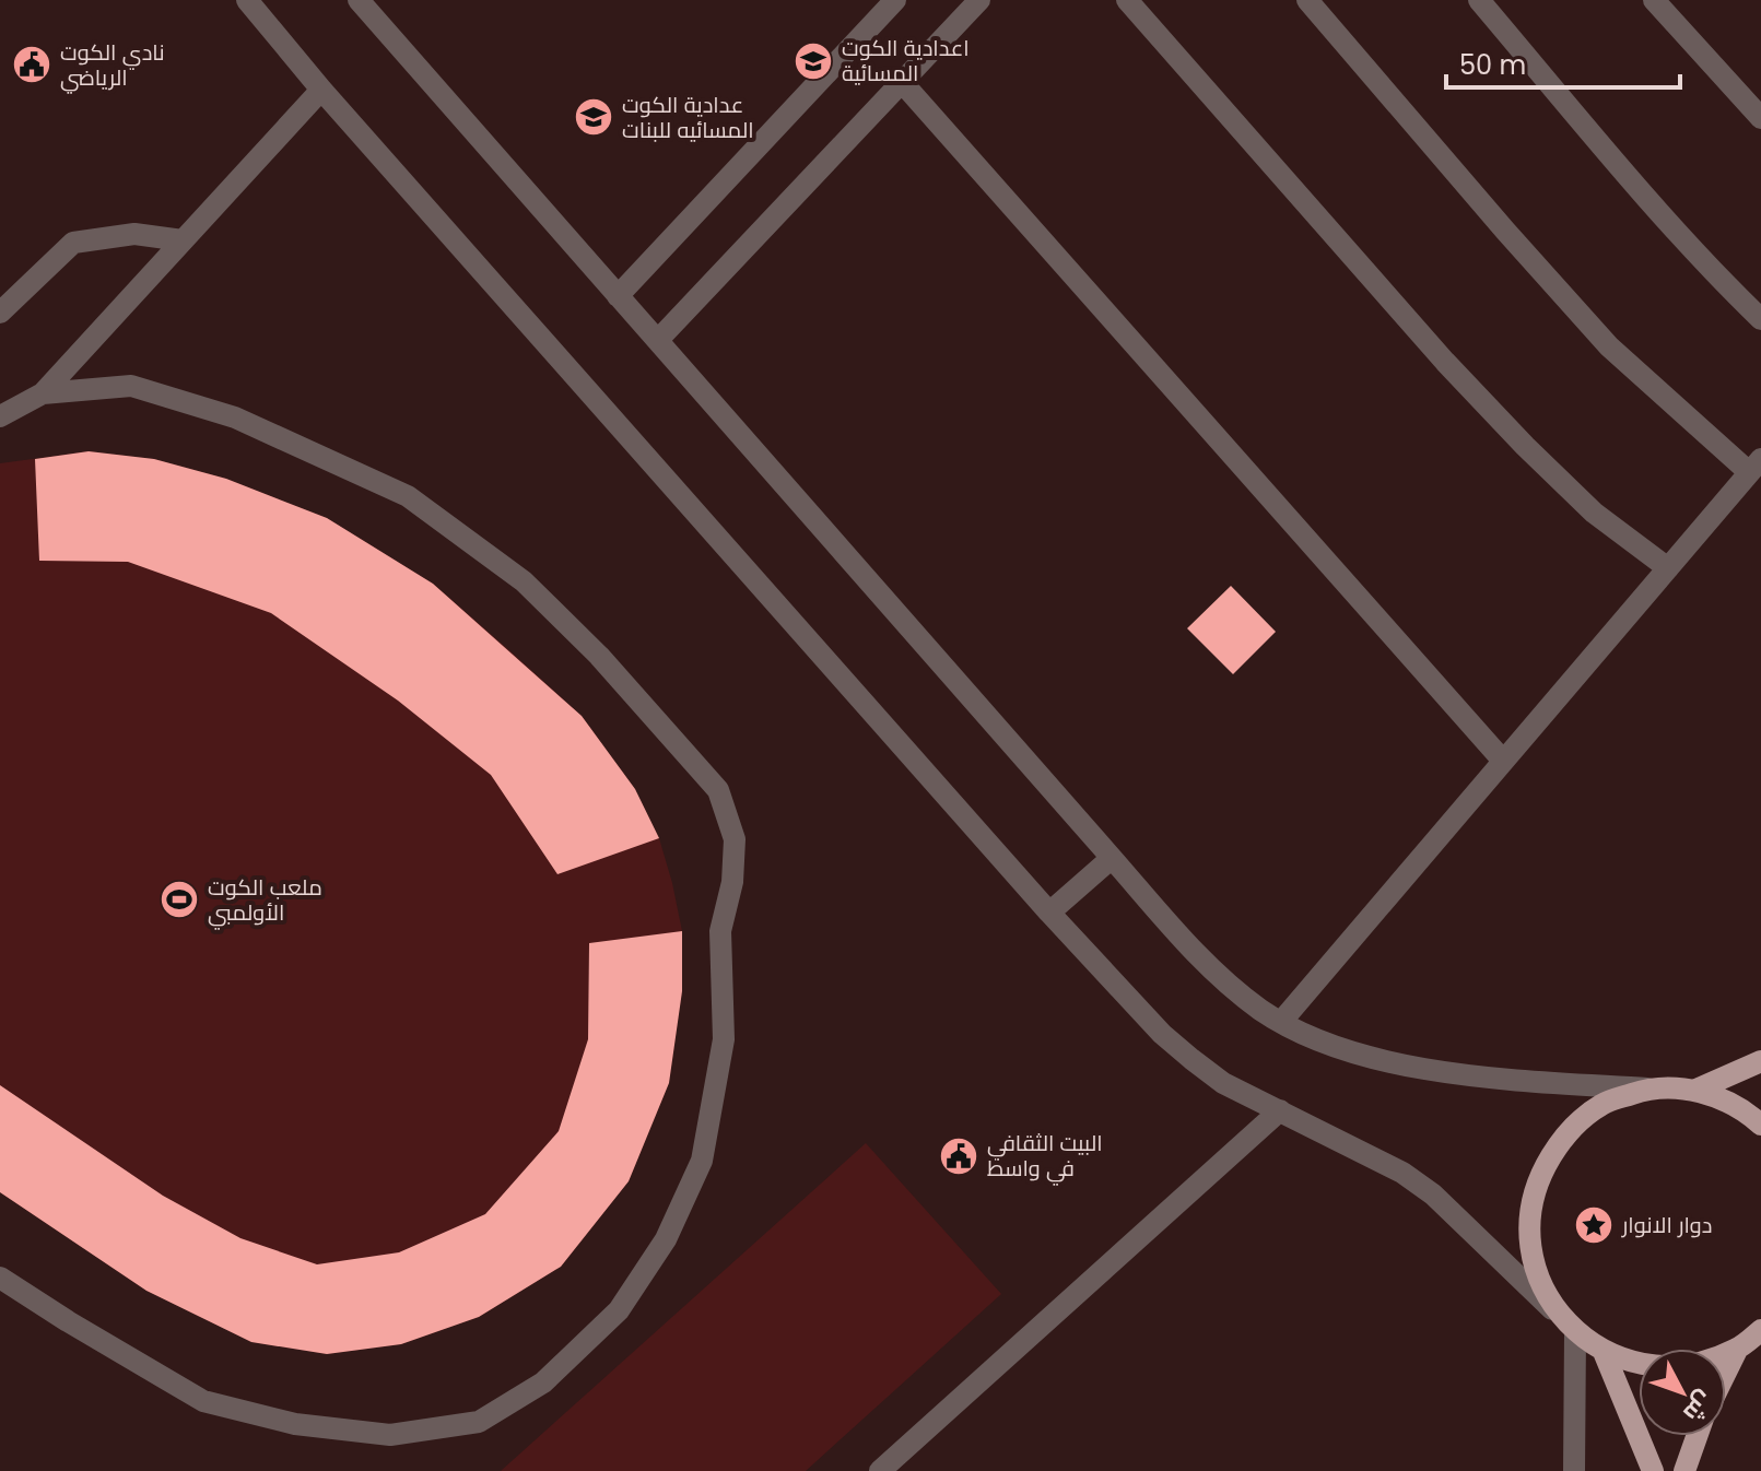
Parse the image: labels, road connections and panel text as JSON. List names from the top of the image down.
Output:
{
  "places": {
    "school or university": ["اعدادية الكوت المسائية", "عدادية الكوت المسائيه للبنات"],
    "public building": ["نادي الكوت الرياضي", "البيت الثقافي في واسط"],
    "sports": ["ملعب الكوت الأولمبي"],
    "place": ["دوار الانوار"]
  },
  "scale_bar": "50 m",
  "north": "bottom right"
}
